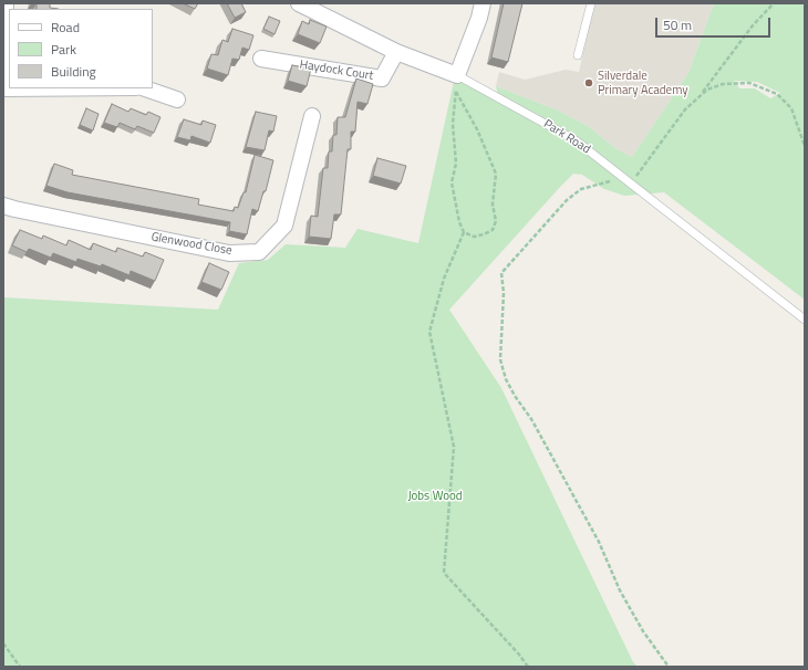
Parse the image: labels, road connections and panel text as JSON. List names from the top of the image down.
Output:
{
  "streets": {
    "street": ["Haydock Court", "Park Road", "Glenwood Close"]
  },
  "crossings": [
    ["Haydock Court", "Park Road"]
  ],
  "parks": ["Jobs Wood"],
  "places": ["Silverdale Primary Academy"],
  "legend": ["Road", "Park", "Building"],
  "scale_bar": "50 m"
}
